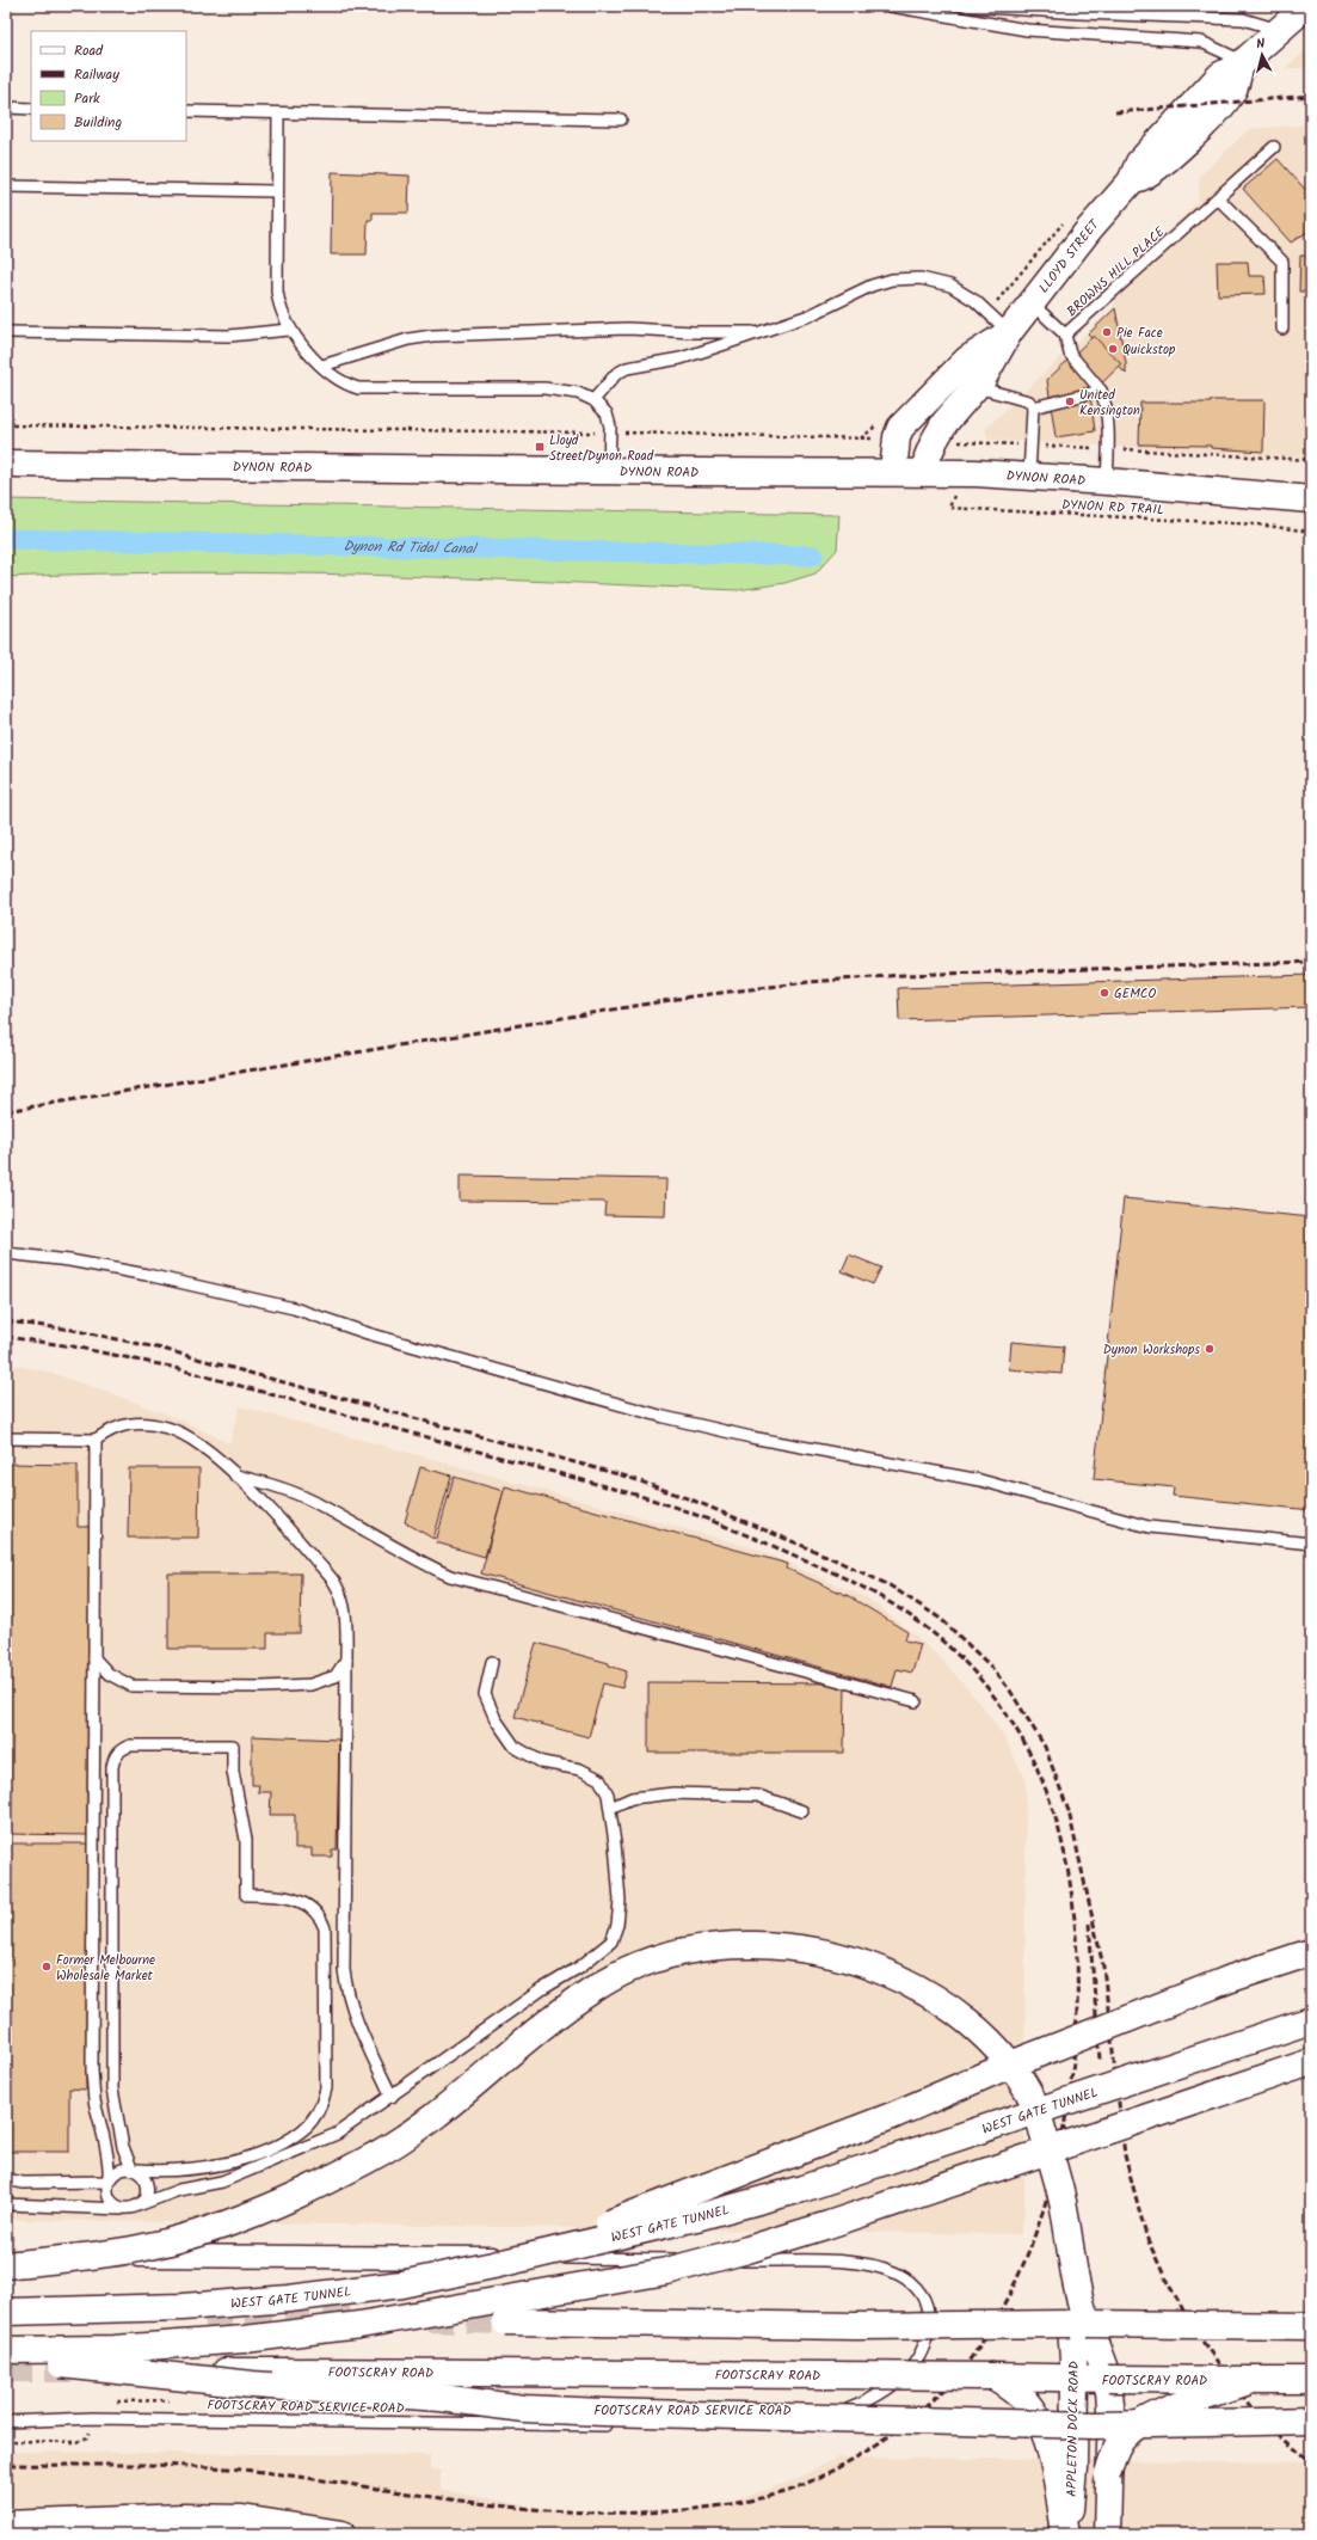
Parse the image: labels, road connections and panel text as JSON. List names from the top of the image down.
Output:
{
  "streets": {
    "main road": [
      "LLOYD STREET",
      "DYNON ROAD",
      "WEST GATE TUNNEL",
      "FOOTSCRAY ROAD",
      "APPLETON DOCK ROAD"
    ],
    "lane": ["BROWNS HILL PLACE", "FOOTSCRAY ROAD SERVICE ROAD"],
    "path": ["DYNON RD TRAIL"]
  },
  "crossings": [
    ["LLOYD STREET", "BROWNS HILL PLACE"],
    ["LLOYD STREET", "DYNON ROAD"],
    ["DYNON ROAD", "DYNON RD TRAIL"],
    ["FOOTSCRAY ROAD", "APPLETON DOCK ROAD"]
  ],
  "water": ["Dynon Rd Tidal Canal"],
  "places": {
    "other": [
      "Pie Face",
      "Quickstop",
      "United Kensington",
      "GEMCO",
      "Dynon Workshops",
      "Former Melbourne Wholesale Market"
    ],
    "transit": ["Lloyd Street/Dynon Road"]
  },
  "legend": [
    "Road",
    "Railway",
    "Park",
    "Building"
  ],
  "north": "top"
}
